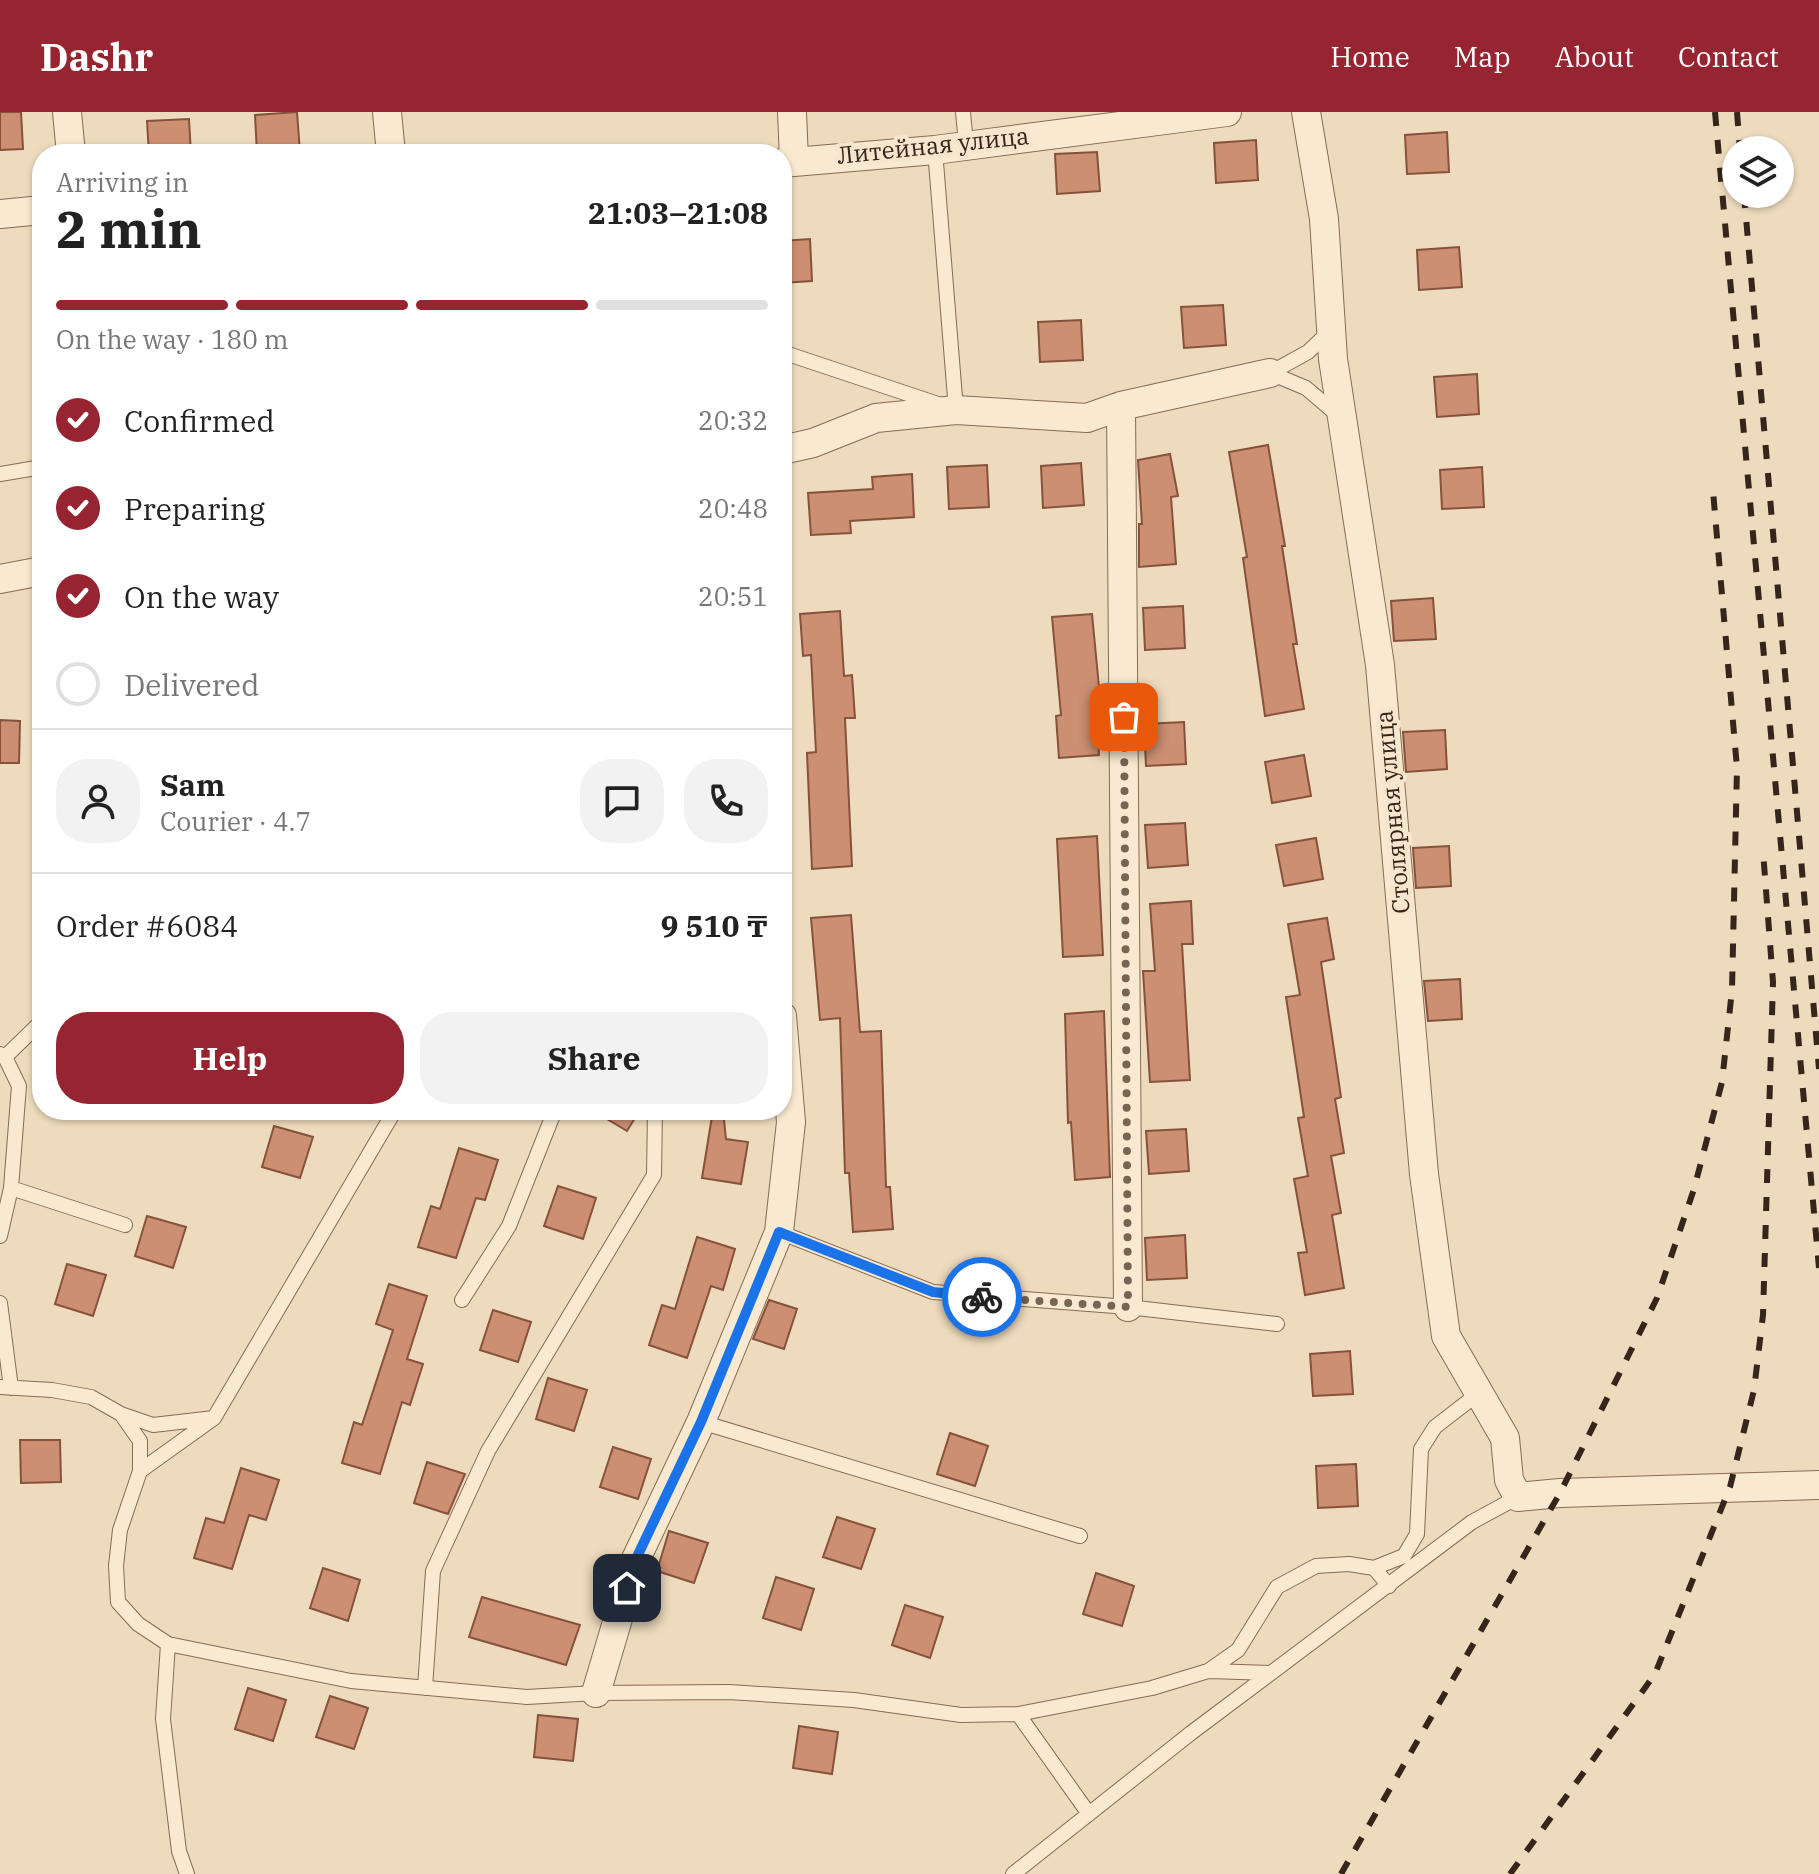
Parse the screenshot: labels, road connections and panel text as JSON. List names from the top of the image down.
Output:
{
  "streets": {
    "street": ["Литейная улица", "Столярная улица"]
  },
  "page": {
    "header": "Dashr",
    "nav": [
      "Home",
      "Map",
      "About",
      "Contact"
    ],
    "heading": ["2 min", "Arriving in", "21:03–21:08"],
    "panel": [
      "Sam",
      "Courier · 4.7",
      "Order #6084",
      "9 510 ₸"
    ],
    "bar": "On the way · 180 m",
    "list": [
      ["Confirmed", "20:32"],
      ["Preparing", "20:48"],
      ["On the way", "20:51"],
      "Delivered"
    ],
    "buttons": ["Help", "Share"]
  }
}
